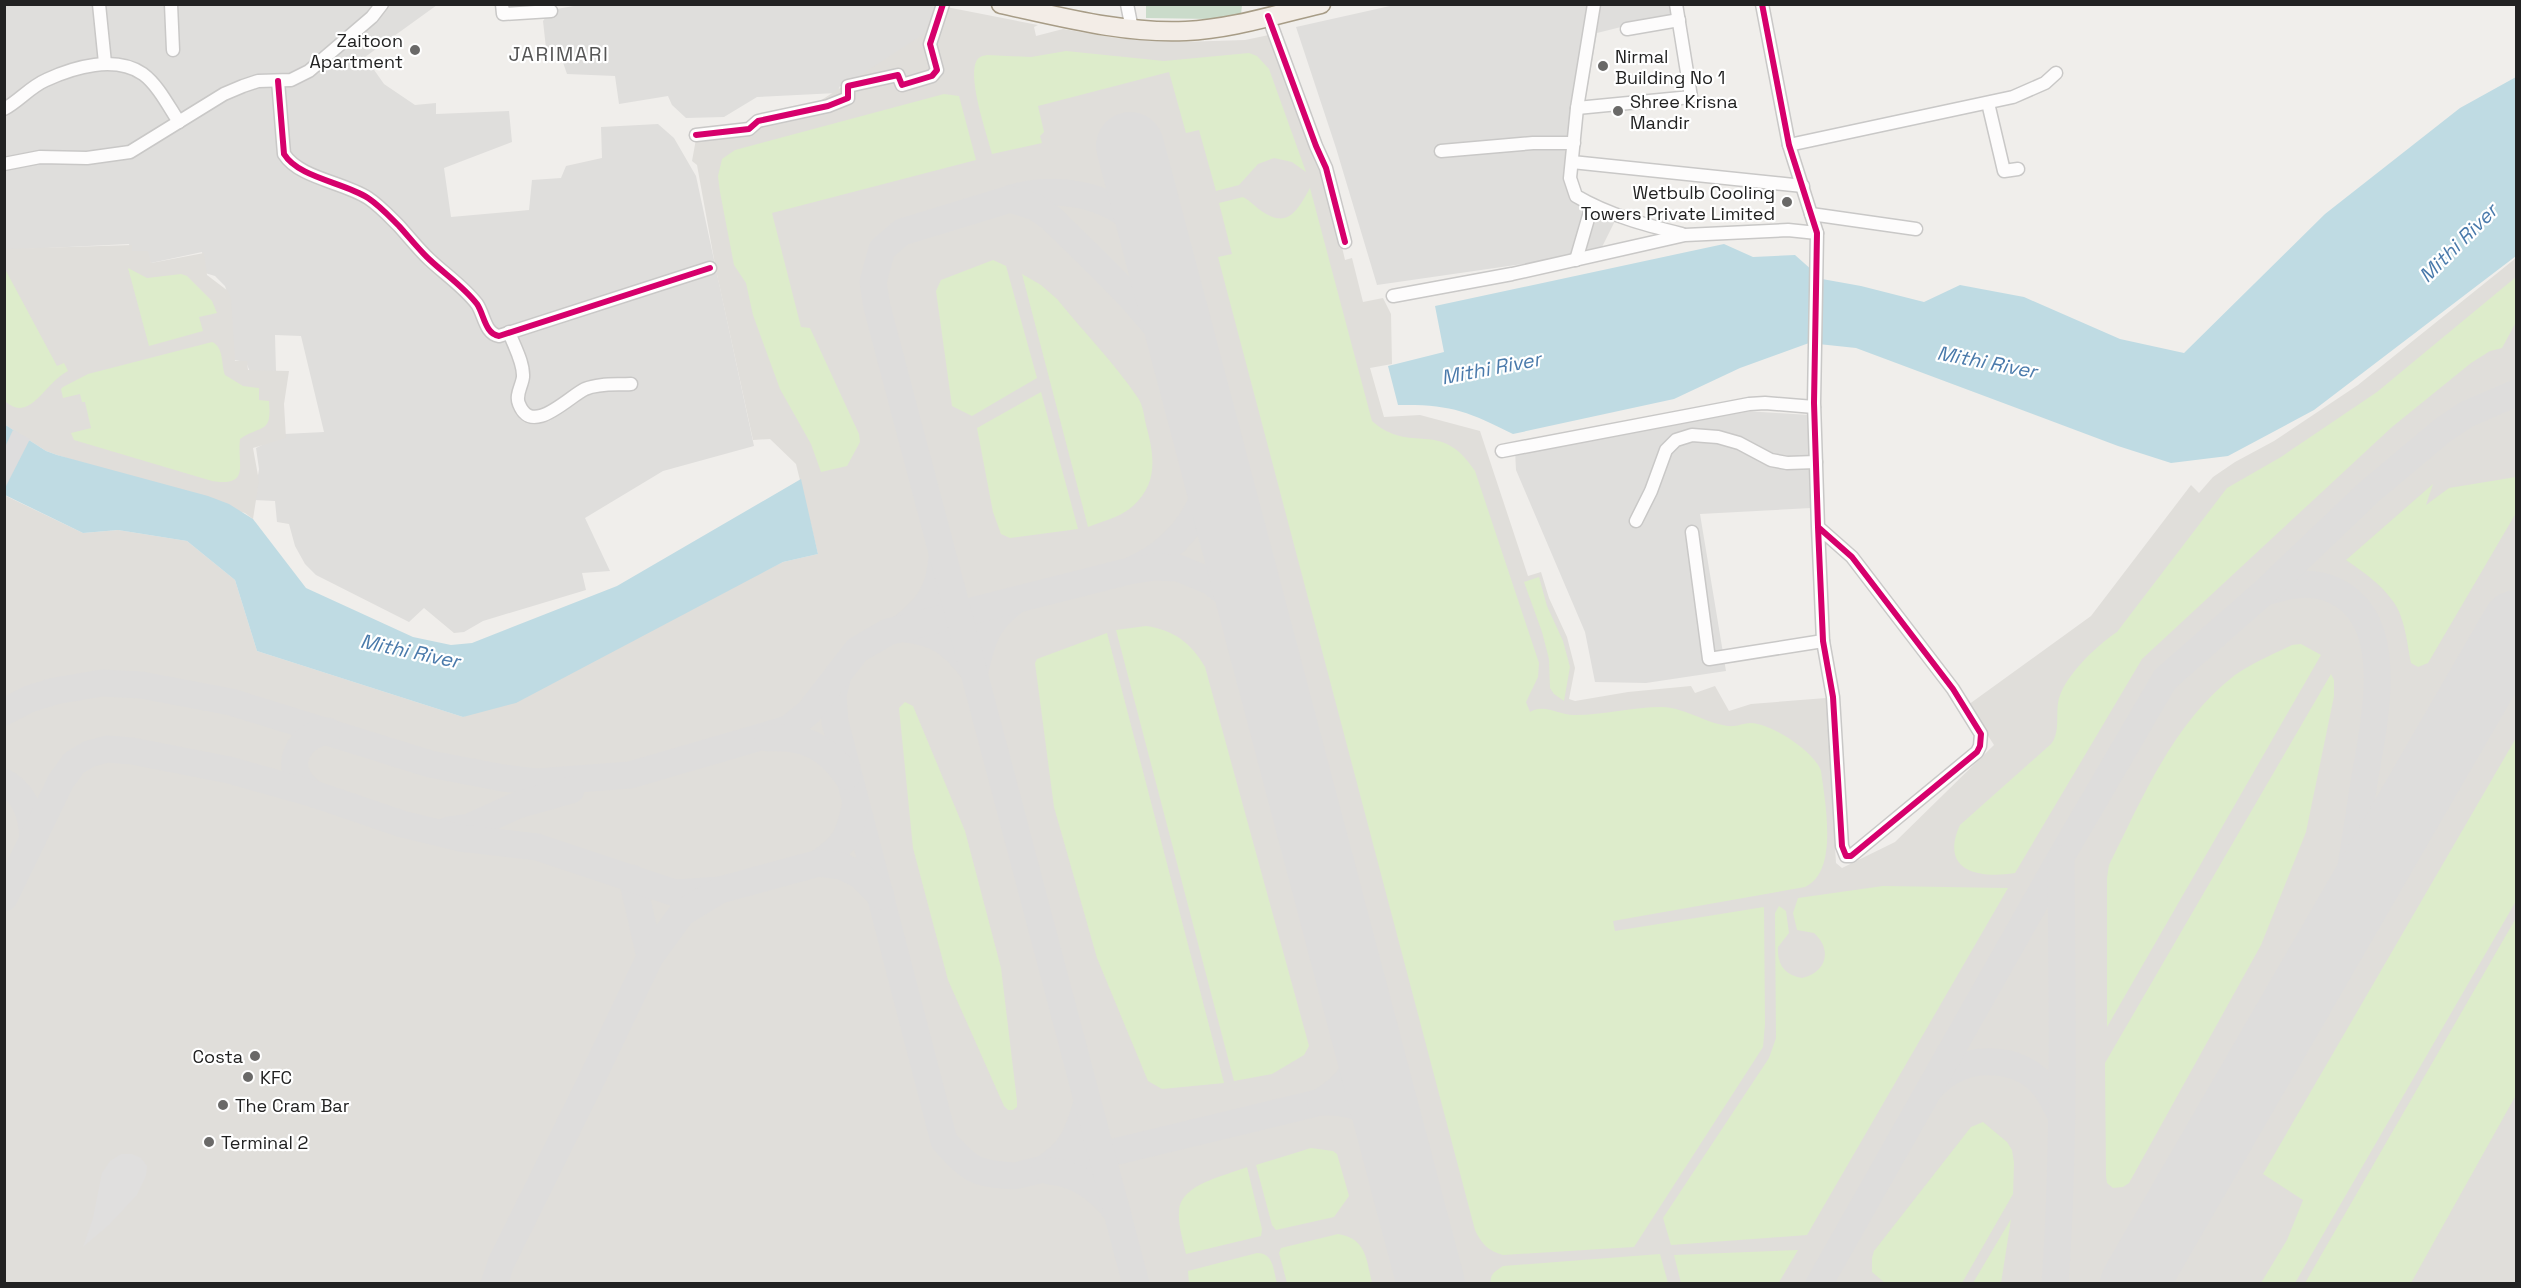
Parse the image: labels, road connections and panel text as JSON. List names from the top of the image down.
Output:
{
  "districts": ["JARIMARI"],
  "water": ["Mithi River"],
  "places": [
    "Zaitoon Apartment",
    "Nirmal Building No 1",
    "Shree Krisna Mandir",
    "Wetbulb Cooling Towers Private Limited",
    "Costa",
    "KFC",
    "The Cram Bar",
    "Terminal 2"
  ]
}
